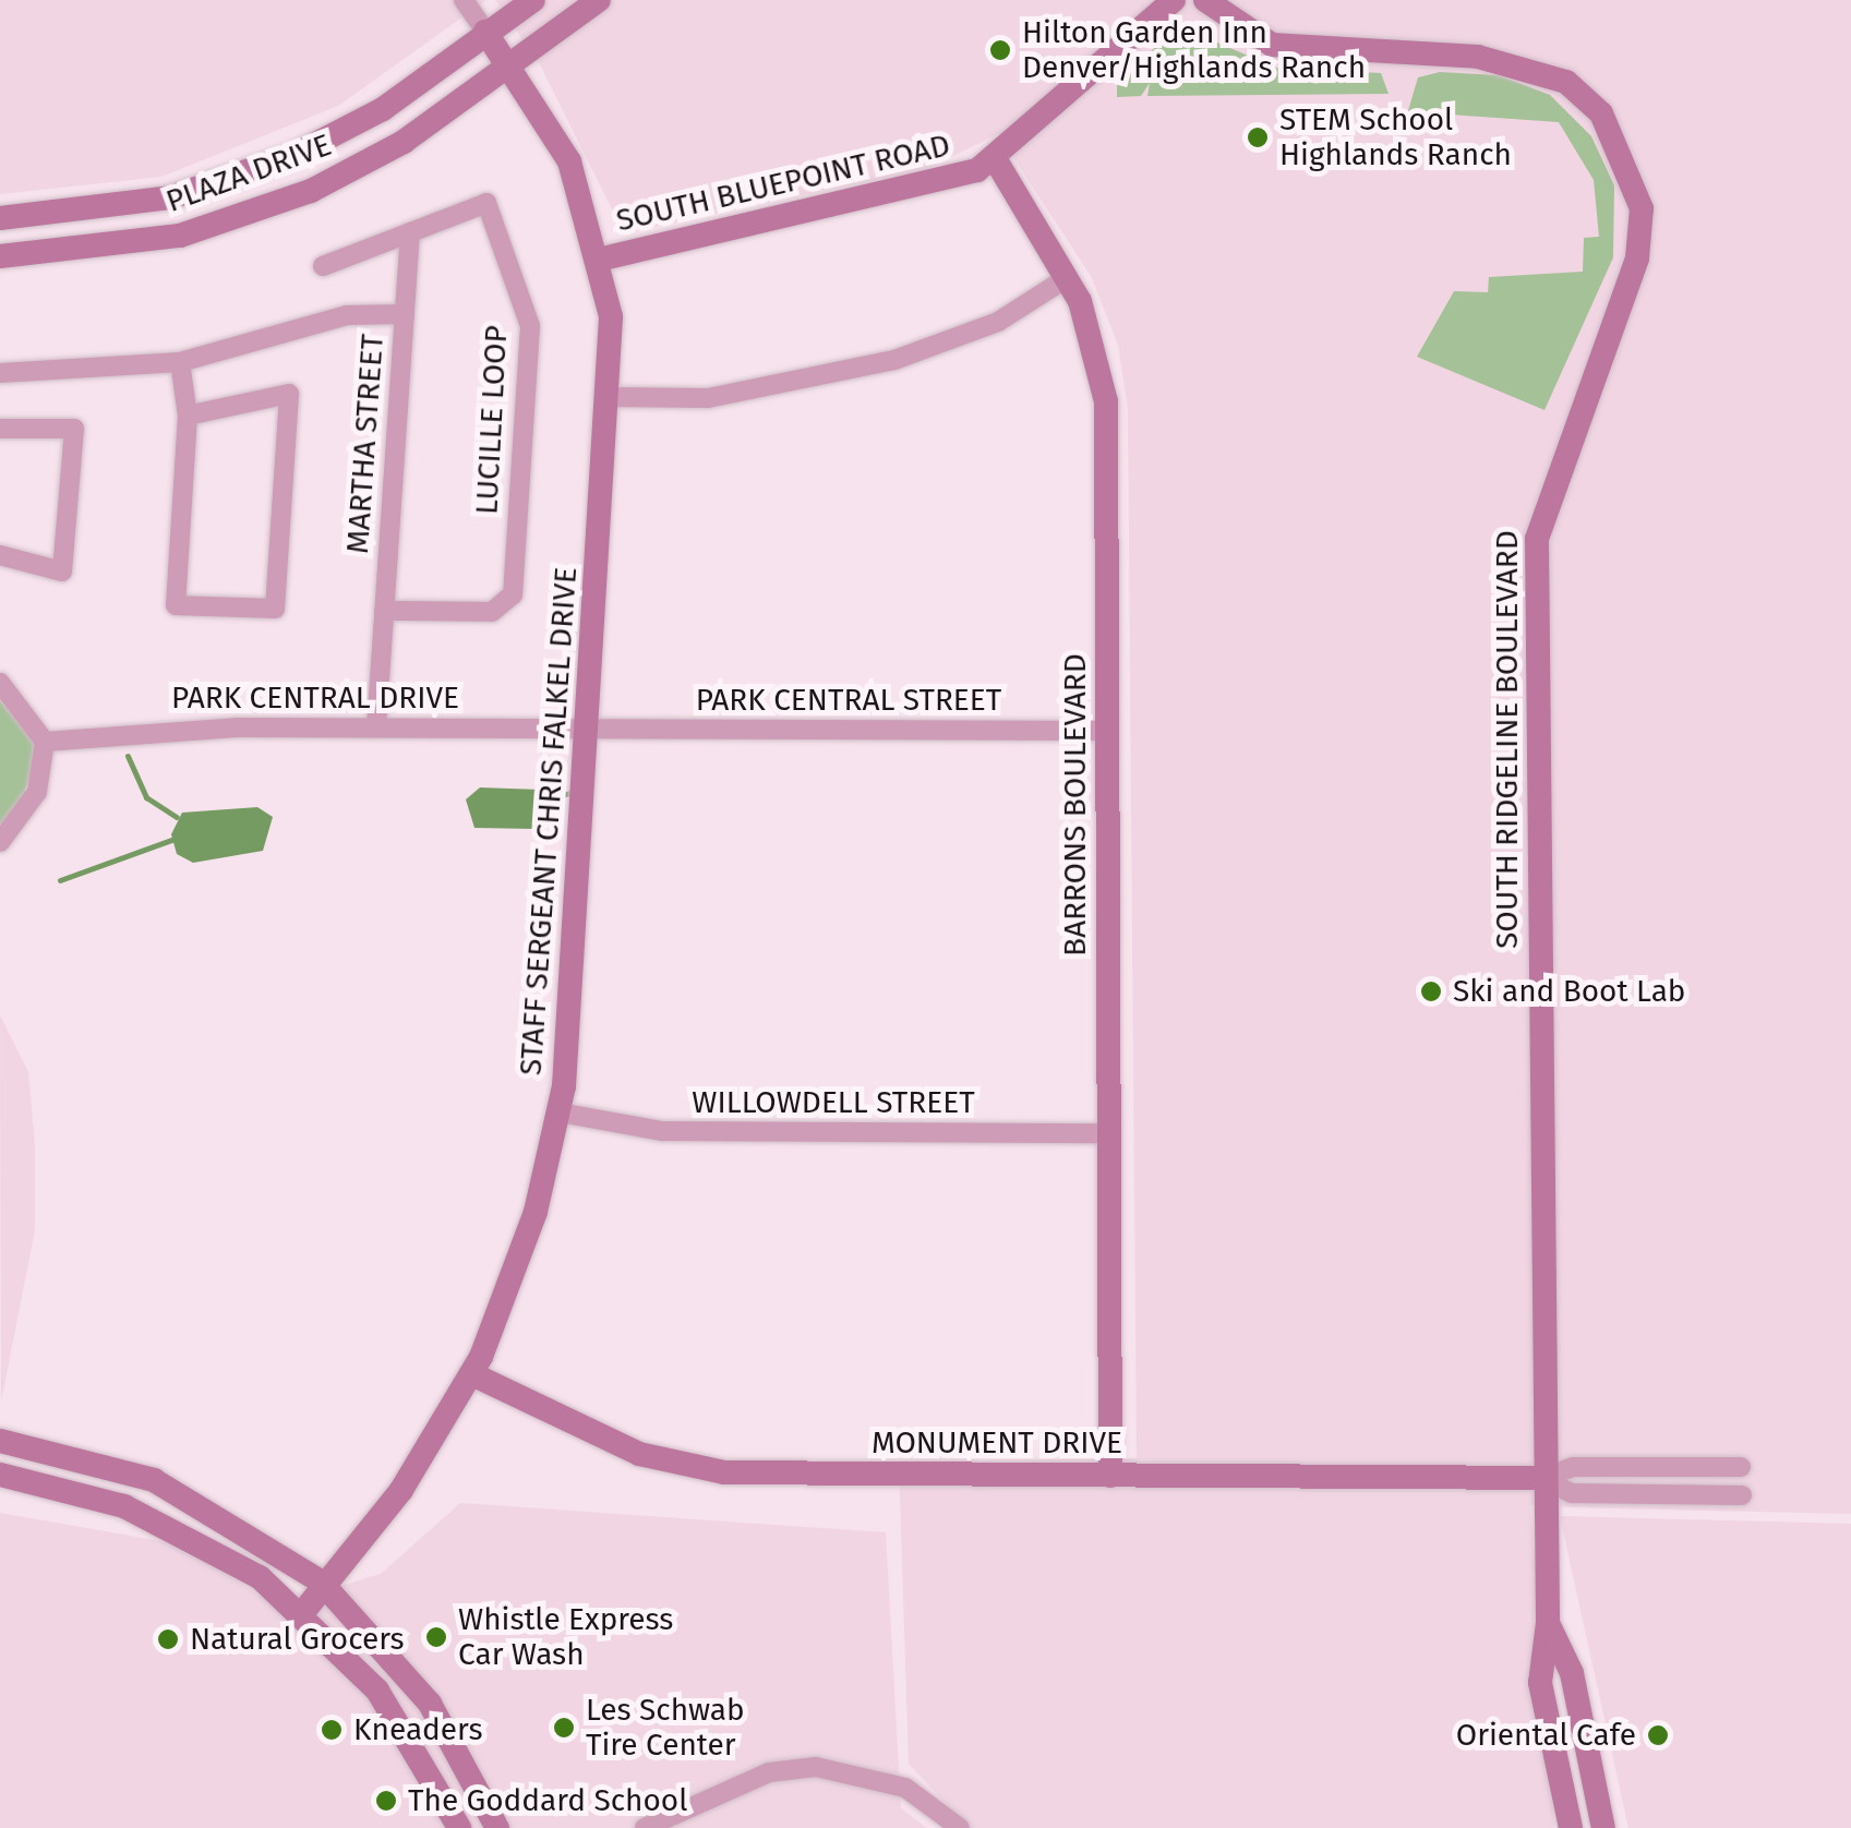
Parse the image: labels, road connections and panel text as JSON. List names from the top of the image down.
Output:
{
  "streets": {
    "street": [
      "PLAZA DRIVE",
      "SOUTH BLUEPOINT ROAD",
      "LUCILLE LOOP",
      "MARTHA STREET",
      "PARK CENTRAL DRIVE",
      "PARK CENTRAL STREET",
      "SOUTH RIDGELINE BOULEVARD",
      "BARRONS BOULEVARD",
      "STAFF SERGEANT CHRIS FALKEL DRIVE",
      "WILLOWDELL STREET",
      "MONUMENT DRIVE"
    ]
  },
  "crossings": [
    ["PLAZA DRIVE", "STAFF SERGEANT CHRIS FALKEL DRIVE"],
    ["SOUTH BLUEPOINT ROAD", "BARRONS BOULEVARD"],
    ["SOUTH BLUEPOINT ROAD", "STAFF SERGEANT CHRIS FALKEL DRIVE"],
    ["LUCILLE LOOP", "MARTHA STREET"],
    ["MARTHA STREET", "PARK CENTRAL DRIVE"],
    ["PARK CENTRAL DRIVE", "PARK CENTRAL STREET"],
    ["PARK CENTRAL DRIVE", "STAFF SERGEANT CHRIS FALKEL DRIVE"],
    ["PARK CENTRAL STREET", "BARRONS BOULEVARD"],
    ["PARK CENTRAL STREET", "STAFF SERGEANT CHRIS FALKEL DRIVE"],
    ["SOUTH RIDGELINE BOULEVARD", "MONUMENT DRIVE"],
    ["BARRONS BOULEVARD", "WILLOWDELL STREET"],
    ["BARRONS BOULEVARD", "MONUMENT DRIVE"],
    ["STAFF SERGEANT CHRIS FALKEL DRIVE", "WILLOWDELL STREET"],
    ["STAFF SERGEANT CHRIS FALKEL DRIVE", "MONUMENT DRIVE"]
  ],
  "places": [
    "Hilton Garden Inn Denver/Highlands Ranch",
    "STEM School Highlands Ranch",
    "Ski and Boot Lab",
    "Whistle Express Car Wash",
    "Natural Grocers",
    "Les Schwab Tire Center",
    "Kneaders",
    "Oriental Cafe",
    "The Goddard School"
  ]
}
